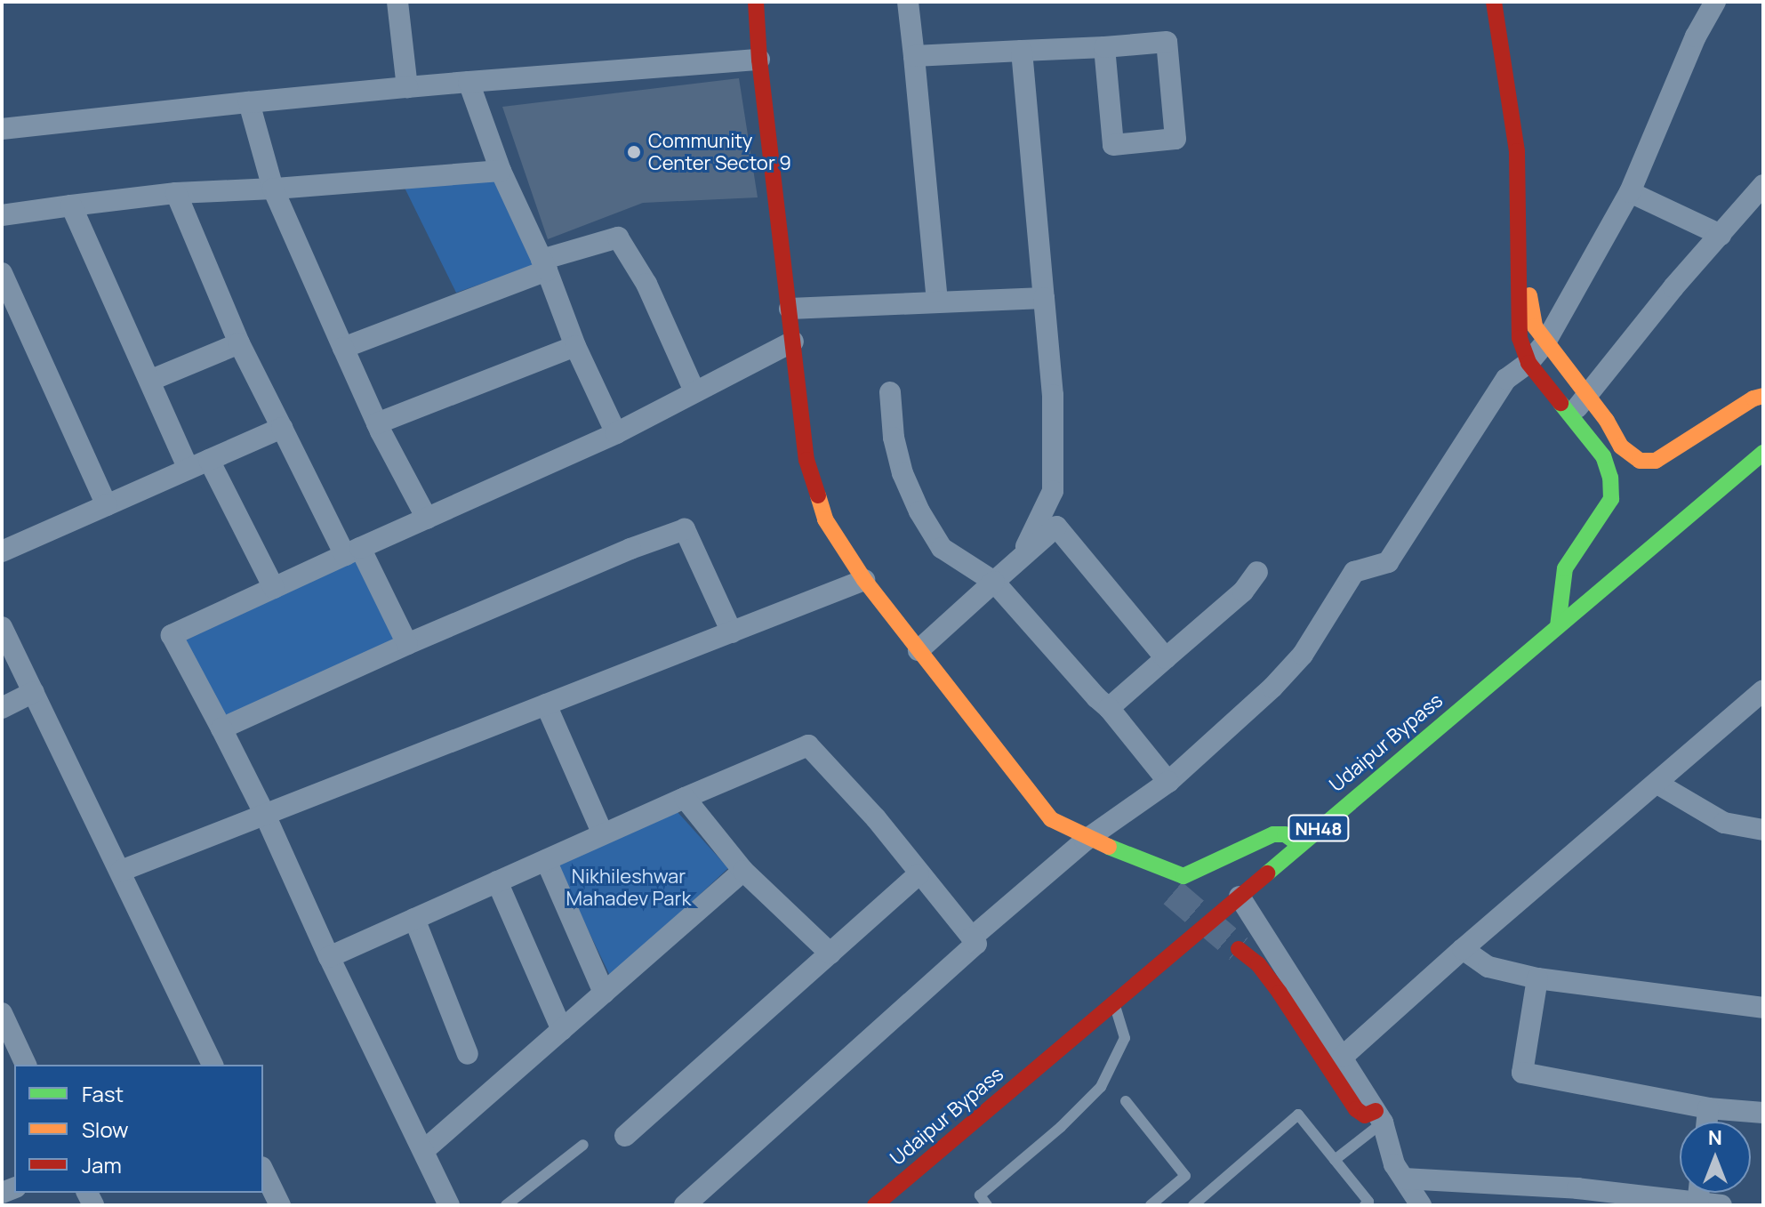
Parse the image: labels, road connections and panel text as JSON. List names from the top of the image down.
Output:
{
  "streets": {
    "main road": ["Udaipur Bypass", "NH48"]
  },
  "parks": ["Nikhileshwar Mahadev Park"],
  "places": ["Community Center Sector 9"],
  "legend": ["Fast", "Slow", "Jam"],
  "north": "top"
}
